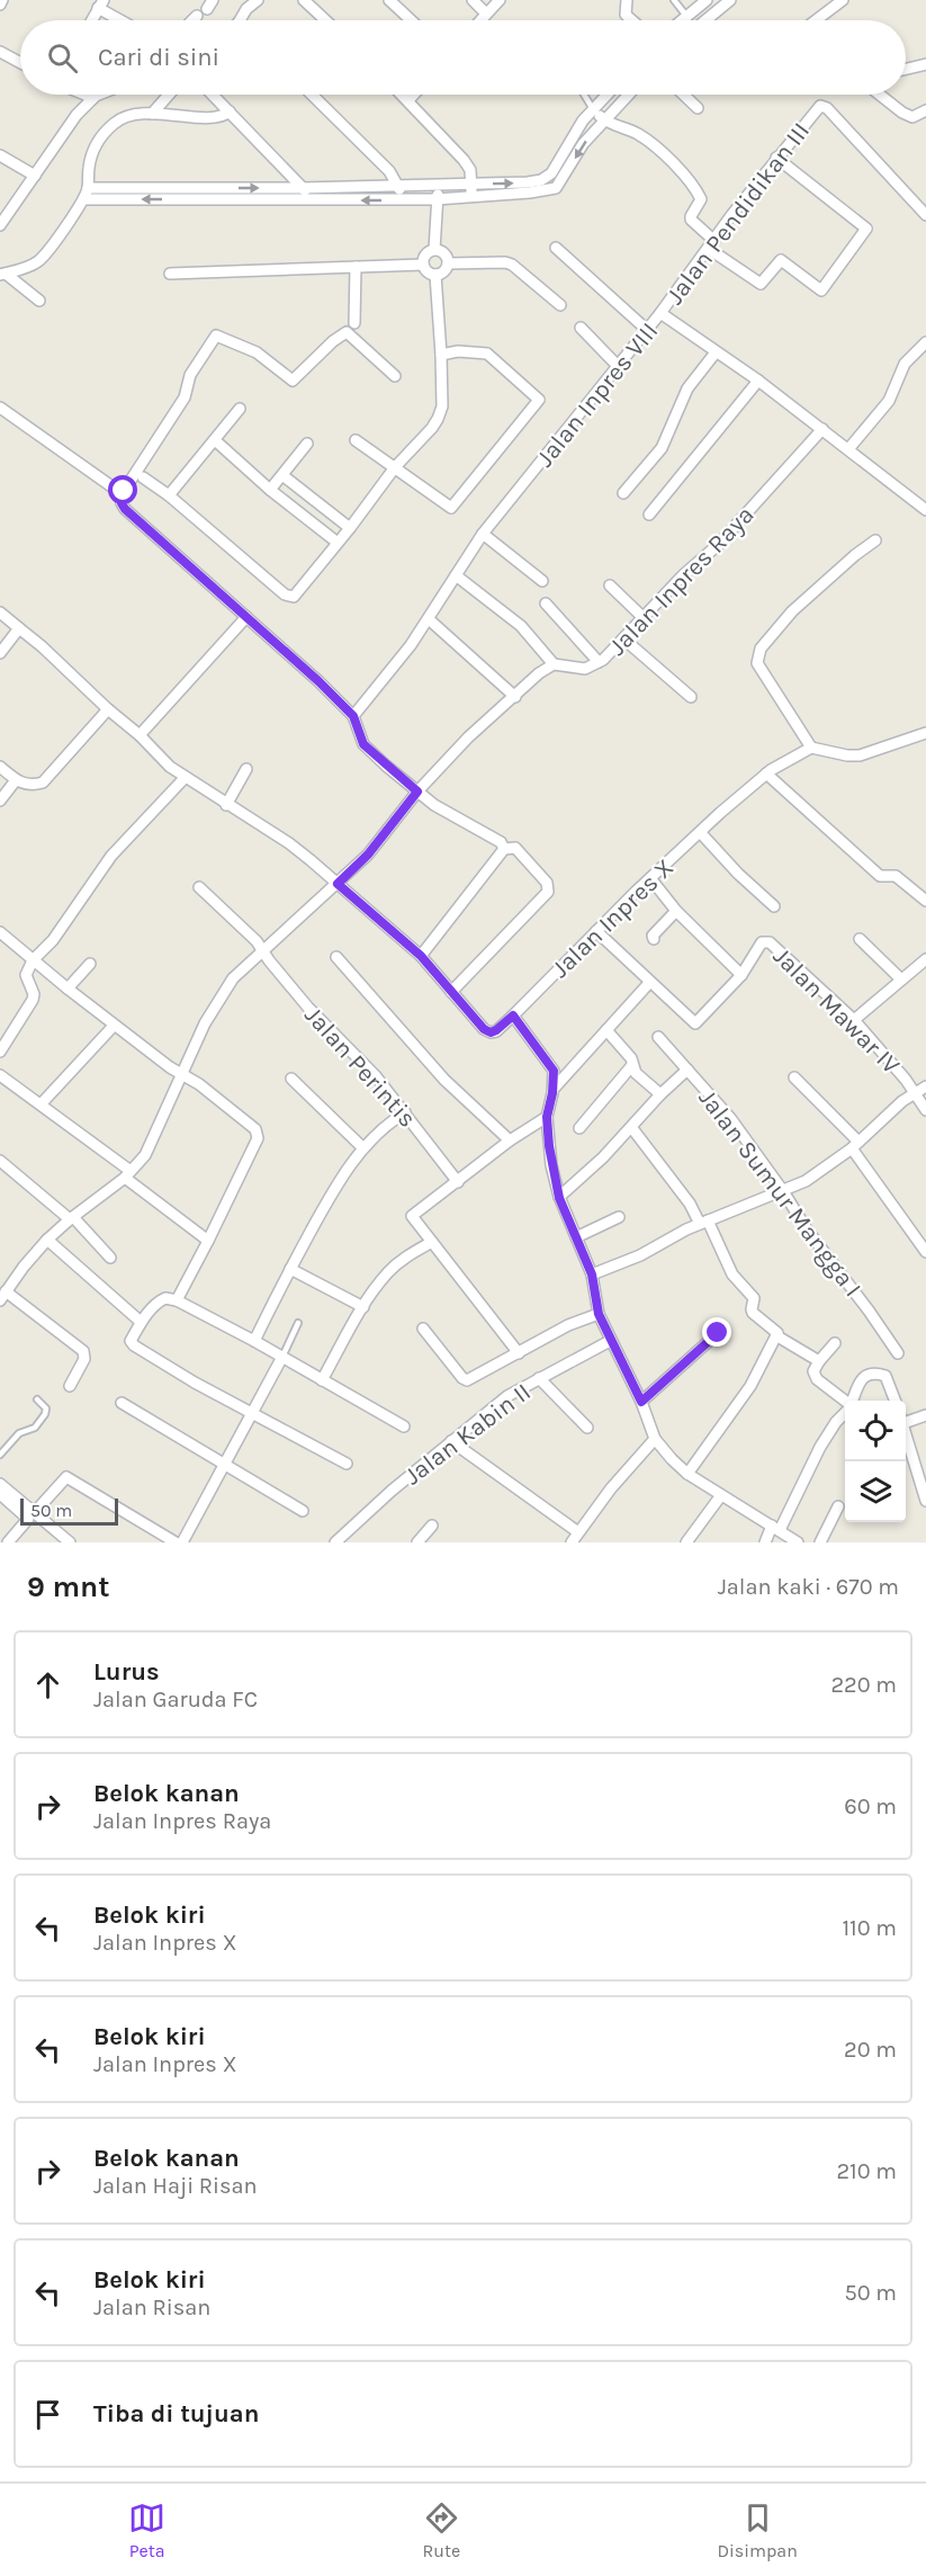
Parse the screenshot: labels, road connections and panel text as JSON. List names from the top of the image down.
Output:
{
  "streets": {
    "street": [
      "Jalan Pendidikan III",
      "Jalan Inpres VIII",
      "Jalan Inpres Raya",
      "Jalan Inpres X",
      "Jalan Mawar IV",
      "Jalan Perintis",
      "Jalan Sumur Mangga I",
      "Jalan Kabin II"
    ]
  },
  "crossings": [
    ["Jalan Pendidikan III", "Jalan Inpres VIII"],
    ["Jalan Inpres VIII", "Jalan Inpres Raya"],
    ["Jalan Inpres X", "Jalan Mawar IV"]
  ],
  "scale_bar": "50 m",
  "page": {
    "search": "Cari di sini",
    "scale": "50 m",
    "heading": ["9 mnt", "Jalan kaki · 670 m"],
    "list": [
      ["Lurus", "Jalan Garuda FC", "220 m"],
      ["Belok kanan", "Jalan Inpres Raya", "60 m"],
      ["Belok kiri", "Jalan Inpres X", "110 m"],
      ["Belok kiri", "Jalan Inpres X", "20 m"],
      ["Belok kanan", "Jalan Haji Risan", "210 m"],
      ["Belok kiri", "Jalan Risan", "50 m"],
      "Tiba di tujuan"
    ],
    "nav": ["Peta", "Rute", "Disimpan"]
  }
}
